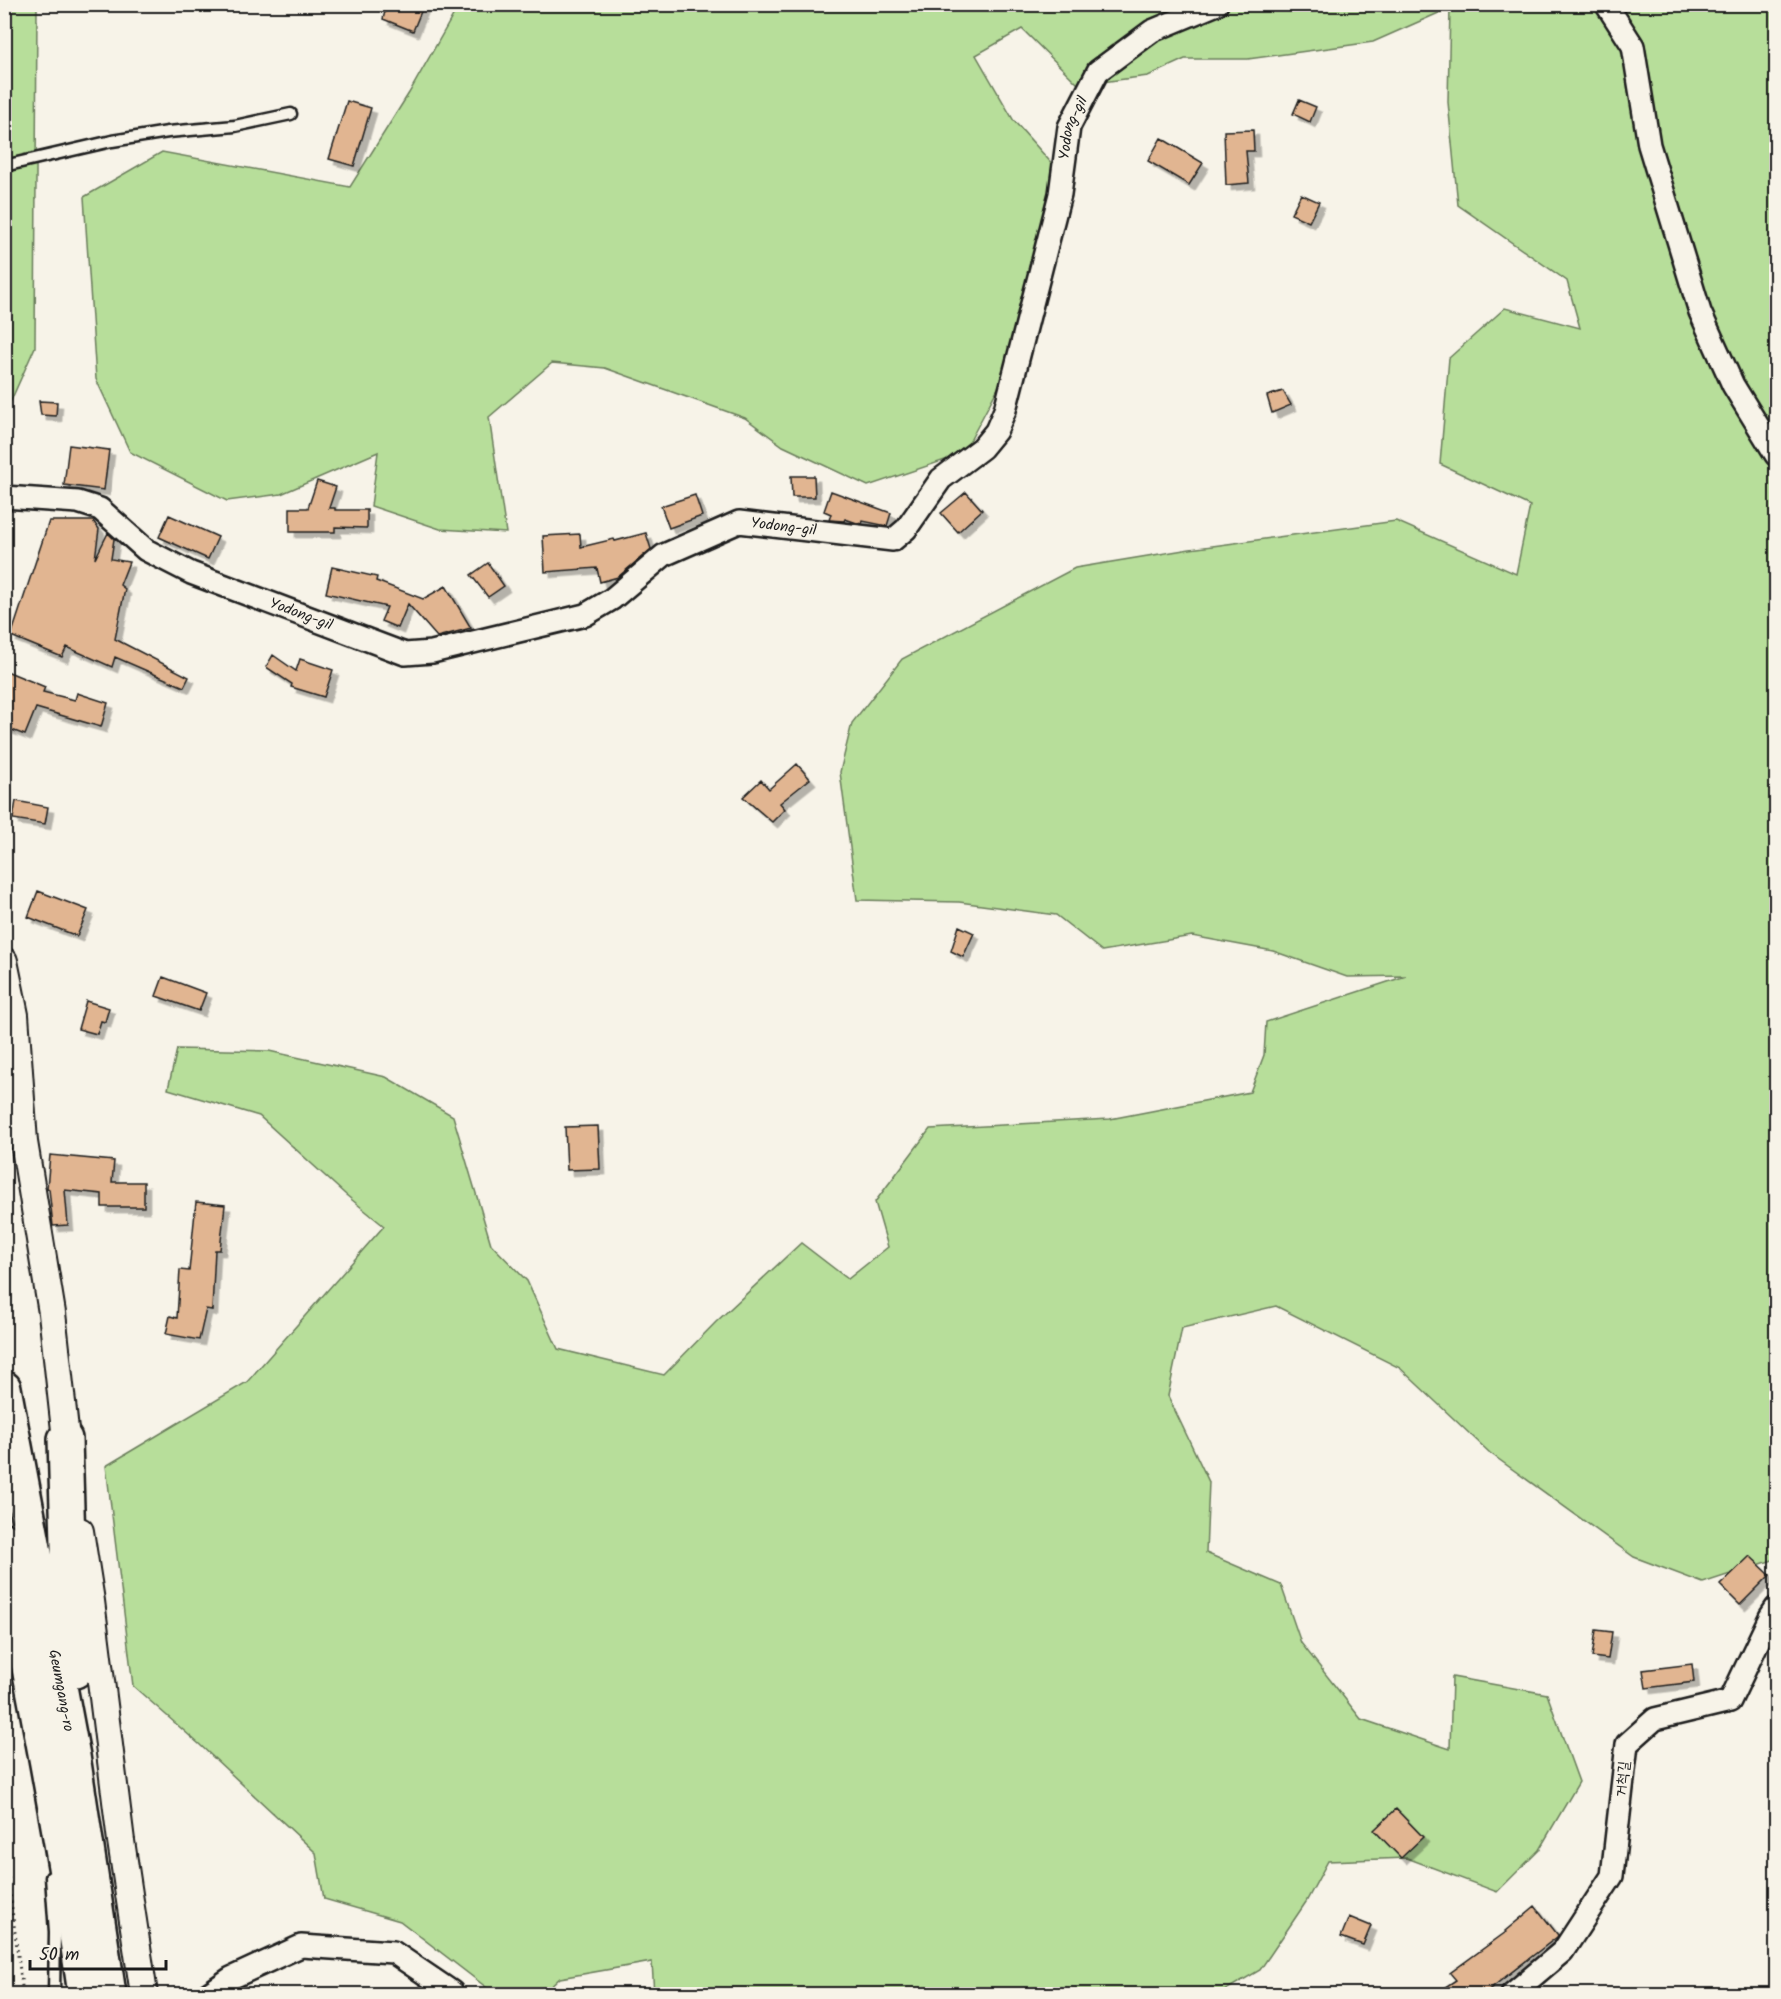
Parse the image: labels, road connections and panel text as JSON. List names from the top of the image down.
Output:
{
  "streets": {
    "highway": ["Geumgang-ro"],
    "street": ["Yodong-gil", "거척길"]
  },
  "scale_bar": "50 m"
}
